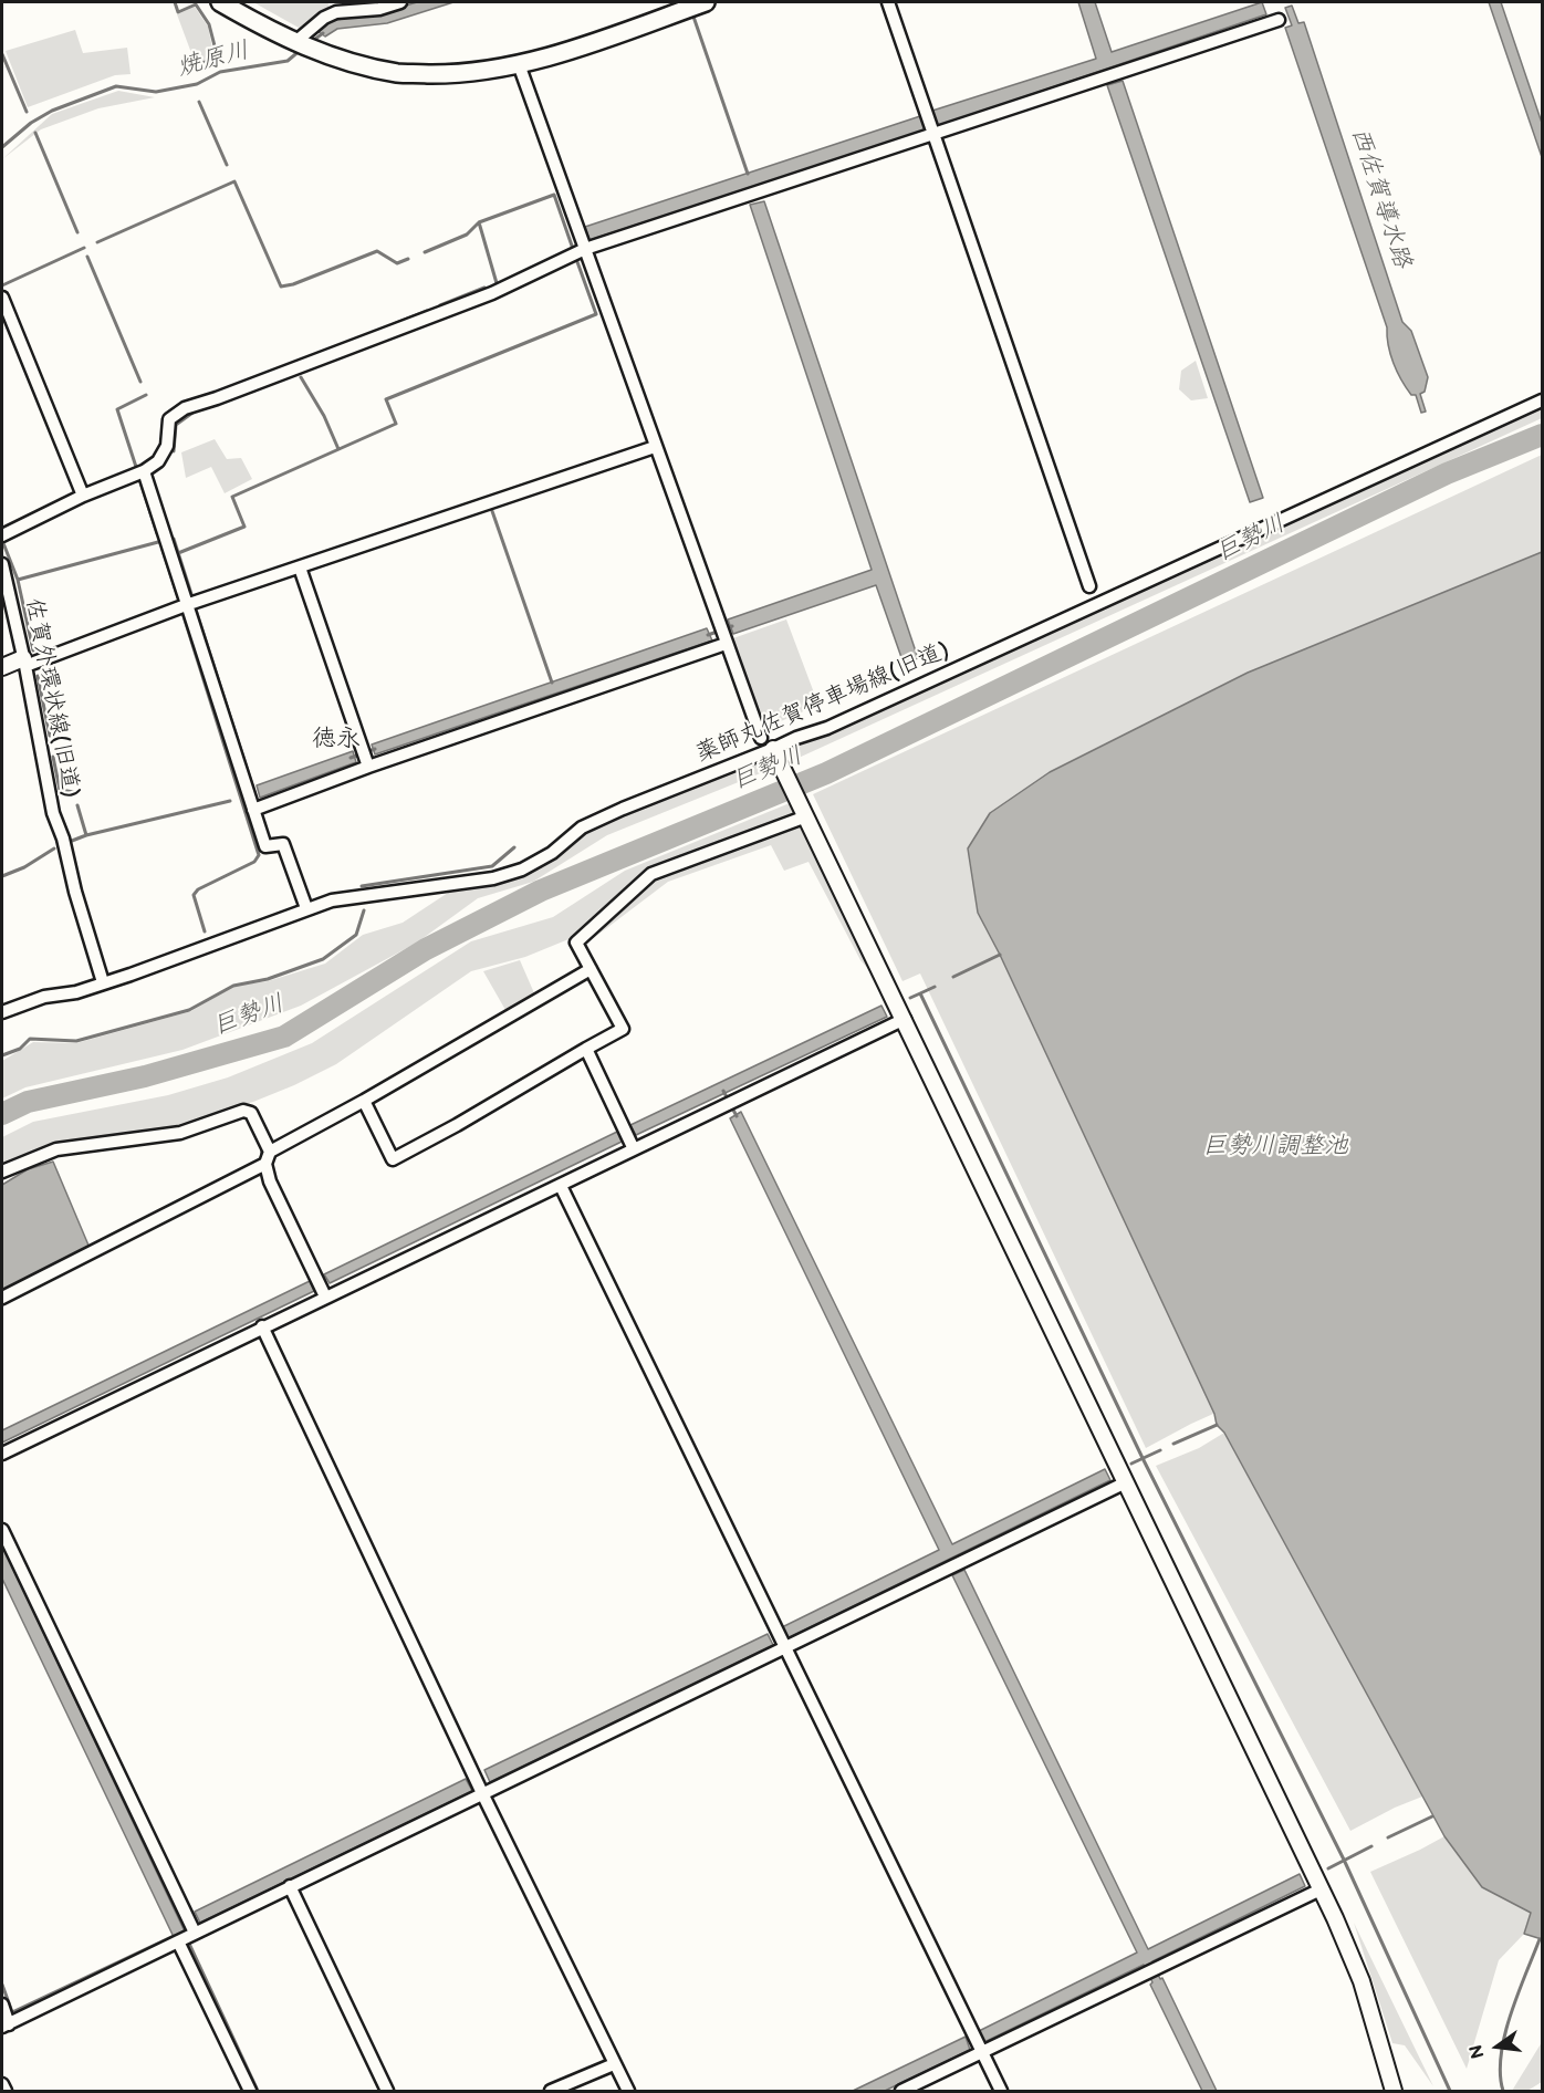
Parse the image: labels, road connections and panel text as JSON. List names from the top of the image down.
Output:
{
  "streets": {
    "street": ["佐賀外環状線(旧道)", "薬師丸佐賀停車場線(旧道)"]
  },
  "crossings": [
    ["佐賀外環状線(旧道)", "薬師丸佐賀停車場線(旧道)"]
  ],
  "districts": ["徳永"],
  "water": [
    "焼原川",
    "西佐賀導水路",
    "巨勢川",
    "巨勢川調整池"
  ],
  "north": "left"
}
